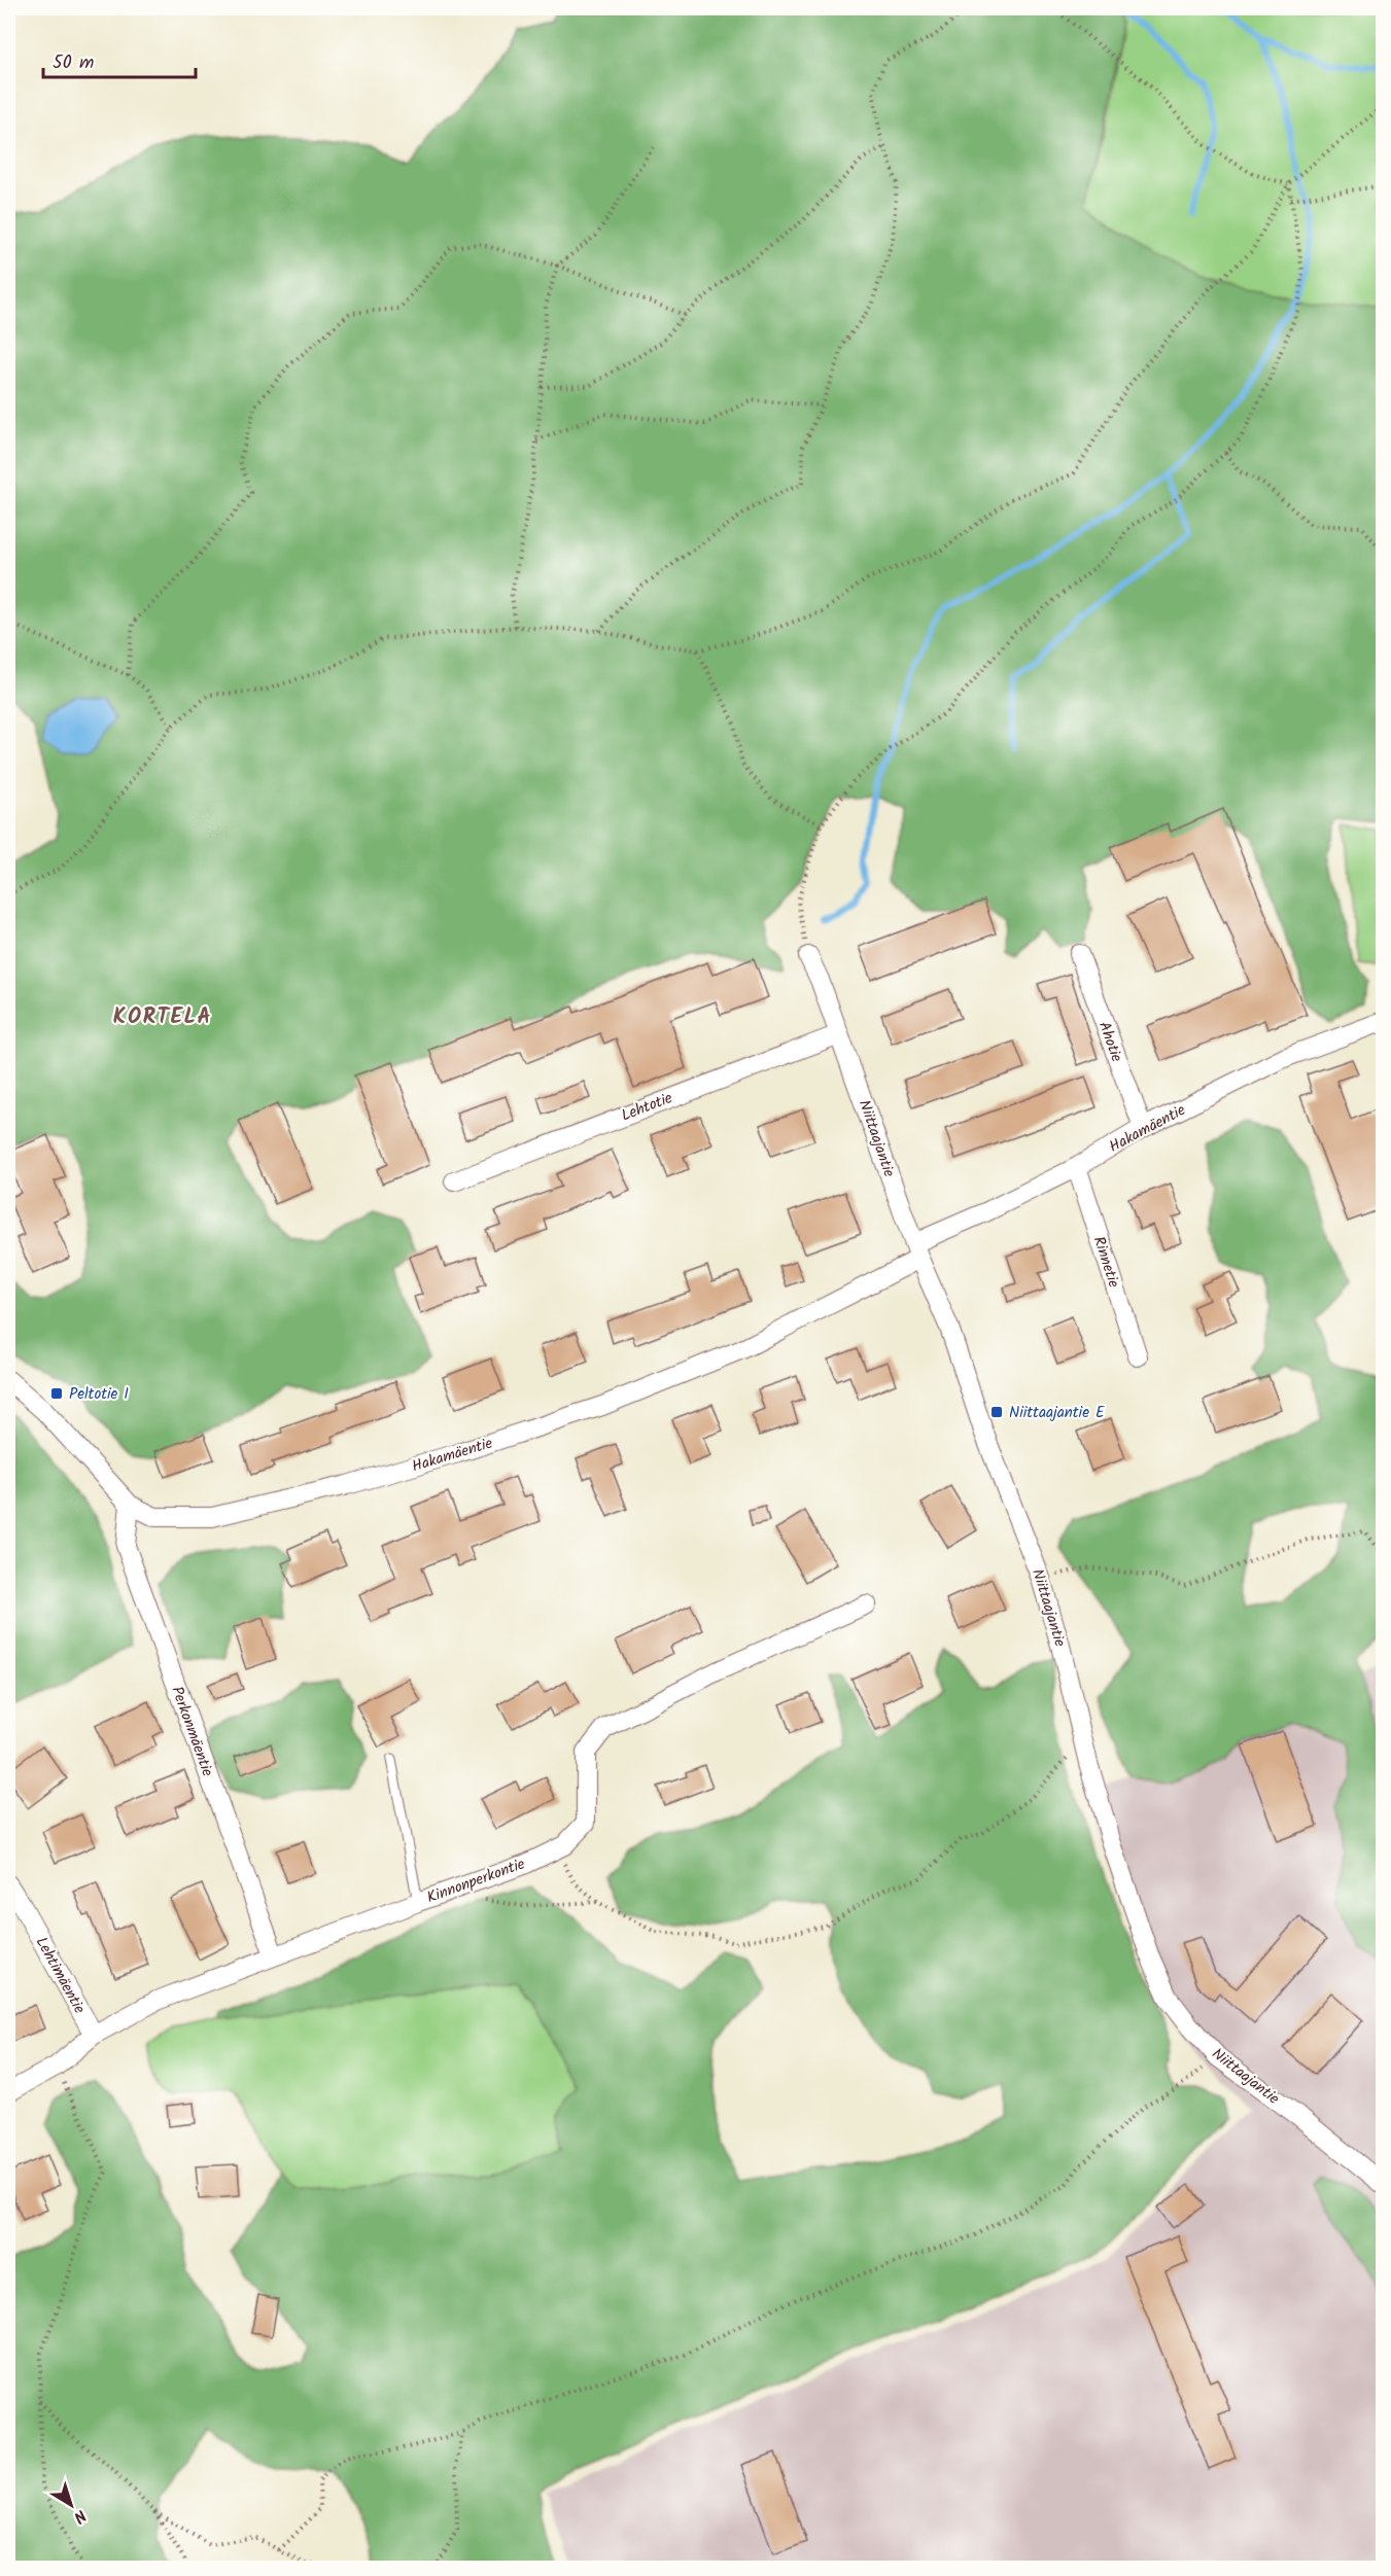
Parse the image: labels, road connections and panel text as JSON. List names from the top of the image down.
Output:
{
  "streets": {
    "street": [
      "Ahotie",
      "Lehtotie",
      "Hakamäentie",
      "Niittaajantie",
      "Rinnetie",
      "Perkonmäentie",
      "Kinnonperkontie",
      "Lehtimäentie"
    ]
  },
  "crossings": [
    ["Ahotie", "Hakamäentie"],
    ["Lehtotie", "Niittaajantie"],
    ["Hakamäentie", "Niittaajantie"],
    ["Hakamäentie", "Rinnetie"],
    ["Hakamäentie", "Perkonmäentie"],
    ["Perkonmäentie", "Kinnonperkontie"],
    ["Kinnonperkontie", "Lehtimäentie"]
  ],
  "districts": ["KORTELA"],
  "places": {
    "transit": ["Peltotie I", "Niittaajantie E"]
  },
  "scale_bar": "50 m",
  "north": "bottom right"
}
